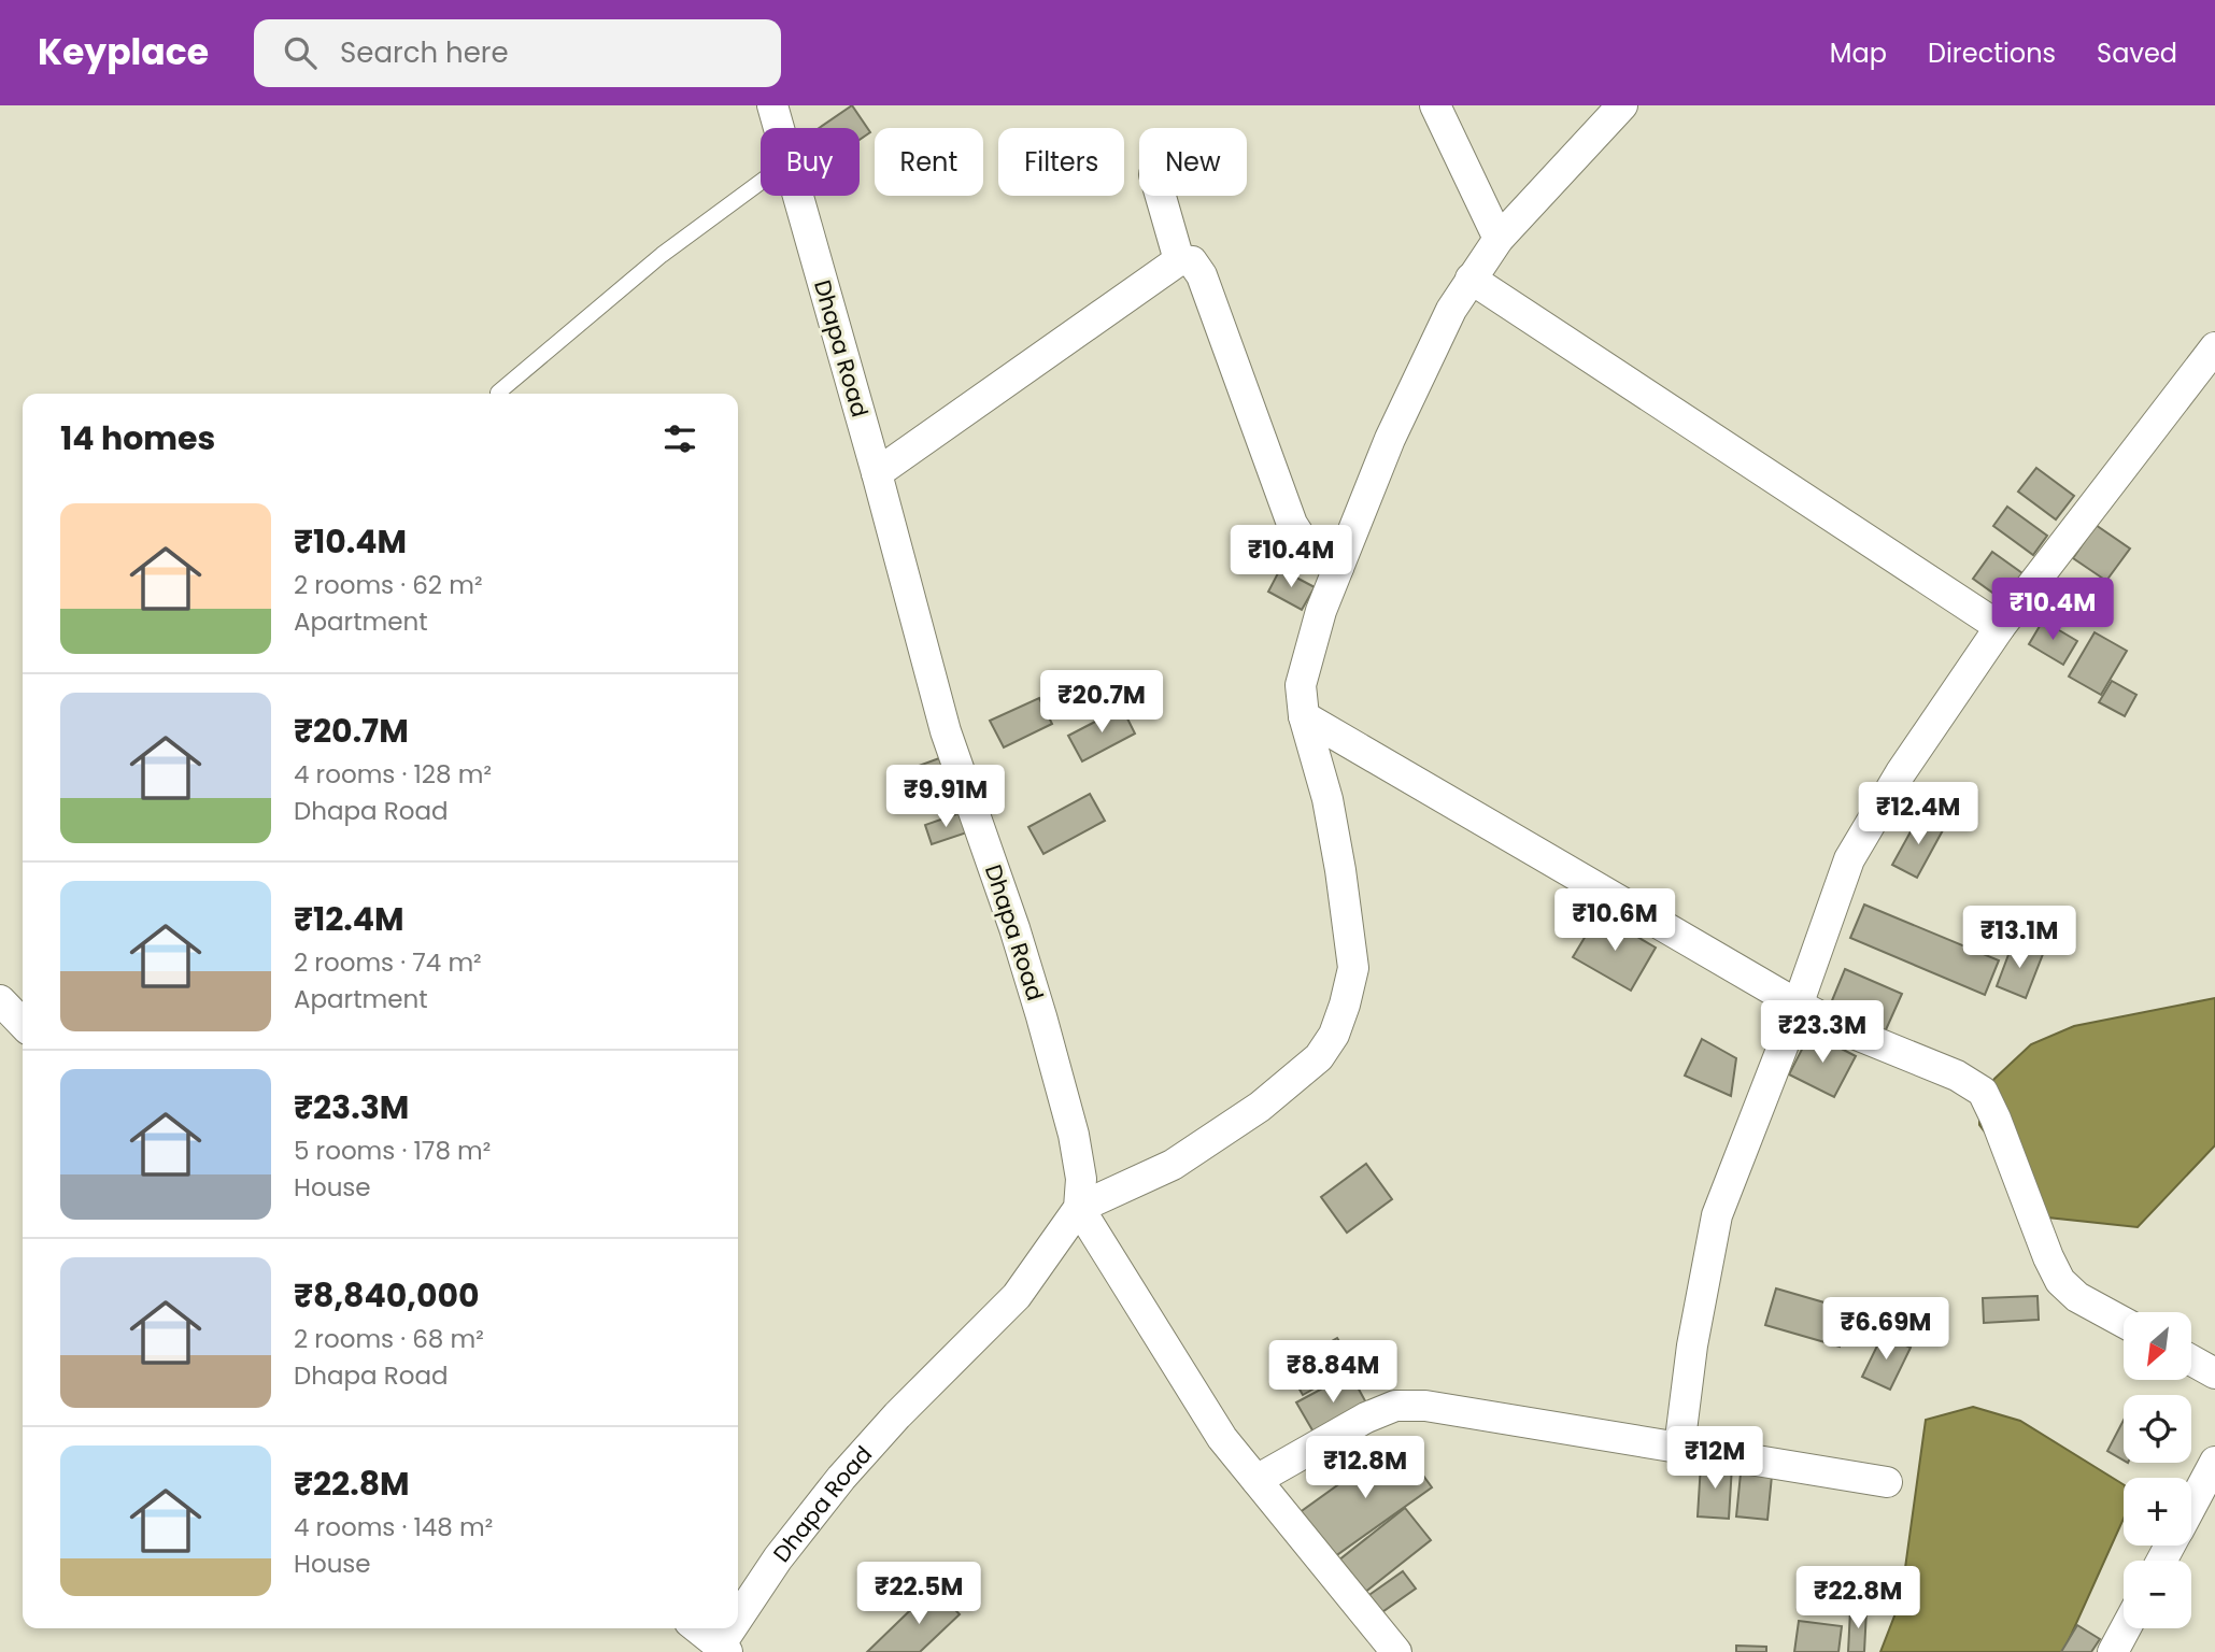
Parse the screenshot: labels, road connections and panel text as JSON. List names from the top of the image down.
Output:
{
  "streets": {
    "street": ["Dhapa Road"]
  },
  "north": "bottom left",
  "page": {
    "header": "Keyplace",
    "search": "Search here",
    "nav": ["Map", "Directions", "Saved"],
    "chip": [
      "Buy",
      "Rent",
      "Filters",
      "New"
    ],
    "heading": "14 homes",
    "list": [
      {
        "name": "₹10.4M",
        "note": "2 rooms · 62 m² · Apartment"
      },
      {
        "name": "₹20.7M",
        "note": "4 rooms · 128 m² · Dhapa Road"
      },
      {
        "name": "₹12.4M",
        "note": "2 rooms · 74 m² · Apartment"
      },
      {
        "name": "₹23.3M",
        "note": "5 rooms · 178 m² · House"
      },
      {
        "name": "₹8,840,000",
        "note": "2 rooms · 68 m² · Dhapa Road"
      },
      {
        "name": "₹22.8M",
        "note": "4 rooms · 148 m² · House"
      }
    ],
    "price": [
      "₹10.4M",
      "₹10.4M",
      "₹20.7M",
      "₹9.91M",
      "₹12.4M",
      "₹10.6M",
      "₹13.1M",
      "₹23.3M",
      "₹6.69M",
      "₹8.84M",
      "₹12M",
      "₹12.8M",
      "₹22.5M",
      "₹22.8M"
    ],
    "map_buttons": ["+", "−"]
  }
}
